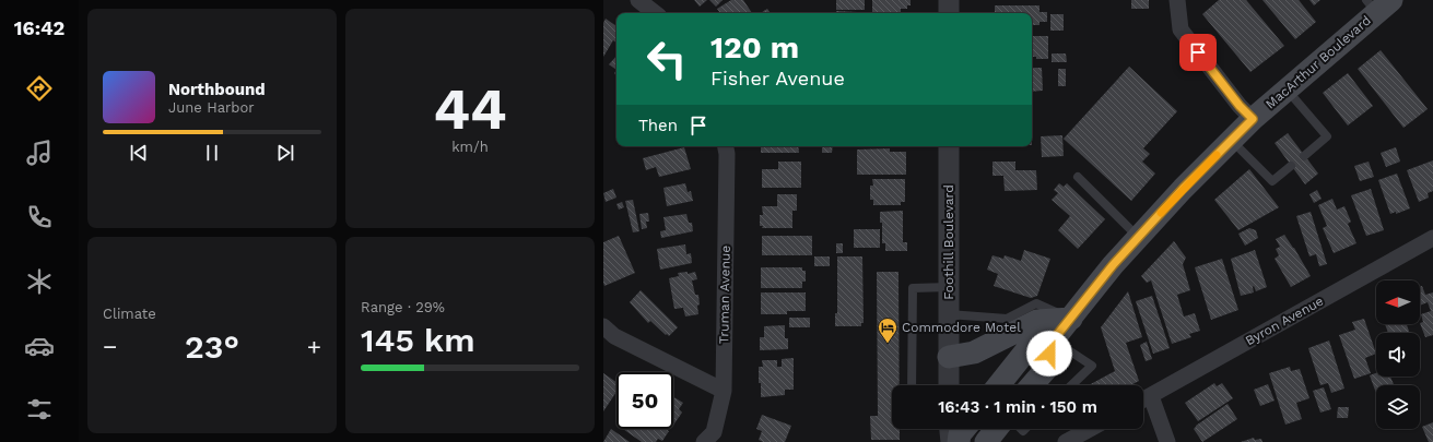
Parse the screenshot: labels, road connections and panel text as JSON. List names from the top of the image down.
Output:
{
  "streets": {
    "main road": ["MacArthur Boulevard"],
    "street": ["Foothill Boulevard", "Truman Avenue", "Byron Avenue"]
  },
  "places": {
    "hotel": ["Commodore Motel"]
  },
  "north": "left",
  "page": {
    "tabs": "16:42",
    "tile": [
      ["44", "km/h"],
      "Climate",
      ["Range · 29%", "145 km"]
    ],
    "turn": ["120 m", "Fisher Avenue"],
    "song": ["Northbound", "June Harbor"],
    "then": "Then",
    "heat": ["−", "23°", "+"],
    "limit": "50",
    "trip": "16:43 · 1 min · 150 m"
  }
}
